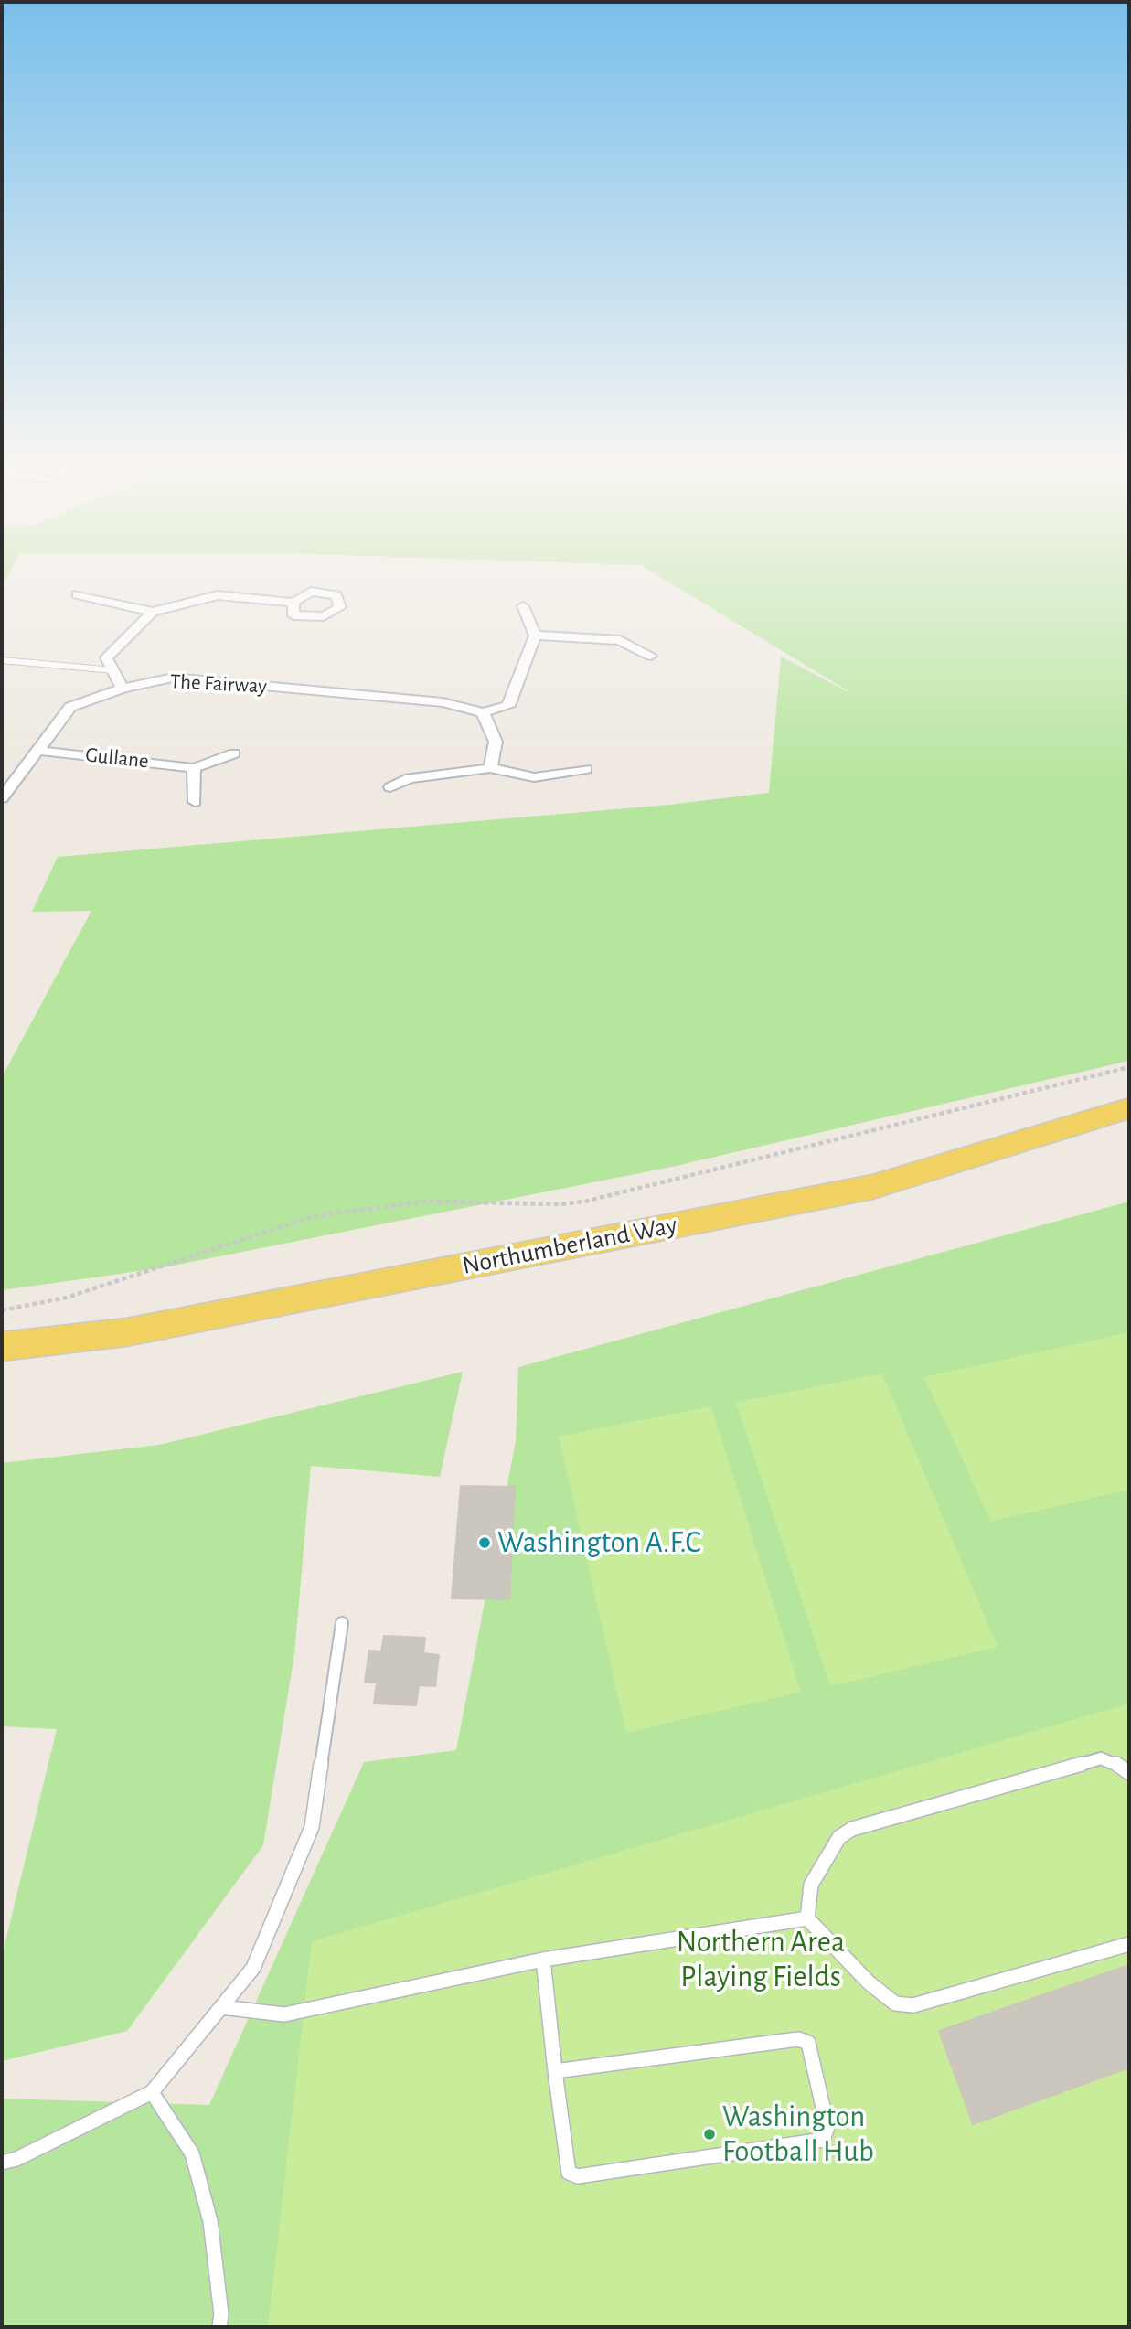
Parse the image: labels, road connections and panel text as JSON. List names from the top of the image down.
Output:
{
  "streets": {
    "main road": ["Northumberland Way"],
    "street": ["The Fairway", "Gullane"]
  },
  "crossings": [
    ["The Fairway", "Gullane"]
  ],
  "parks": ["Northern Area Playing Fields"],
  "places": ["Washington A.F.C", "Washington Football Hub"]
}
